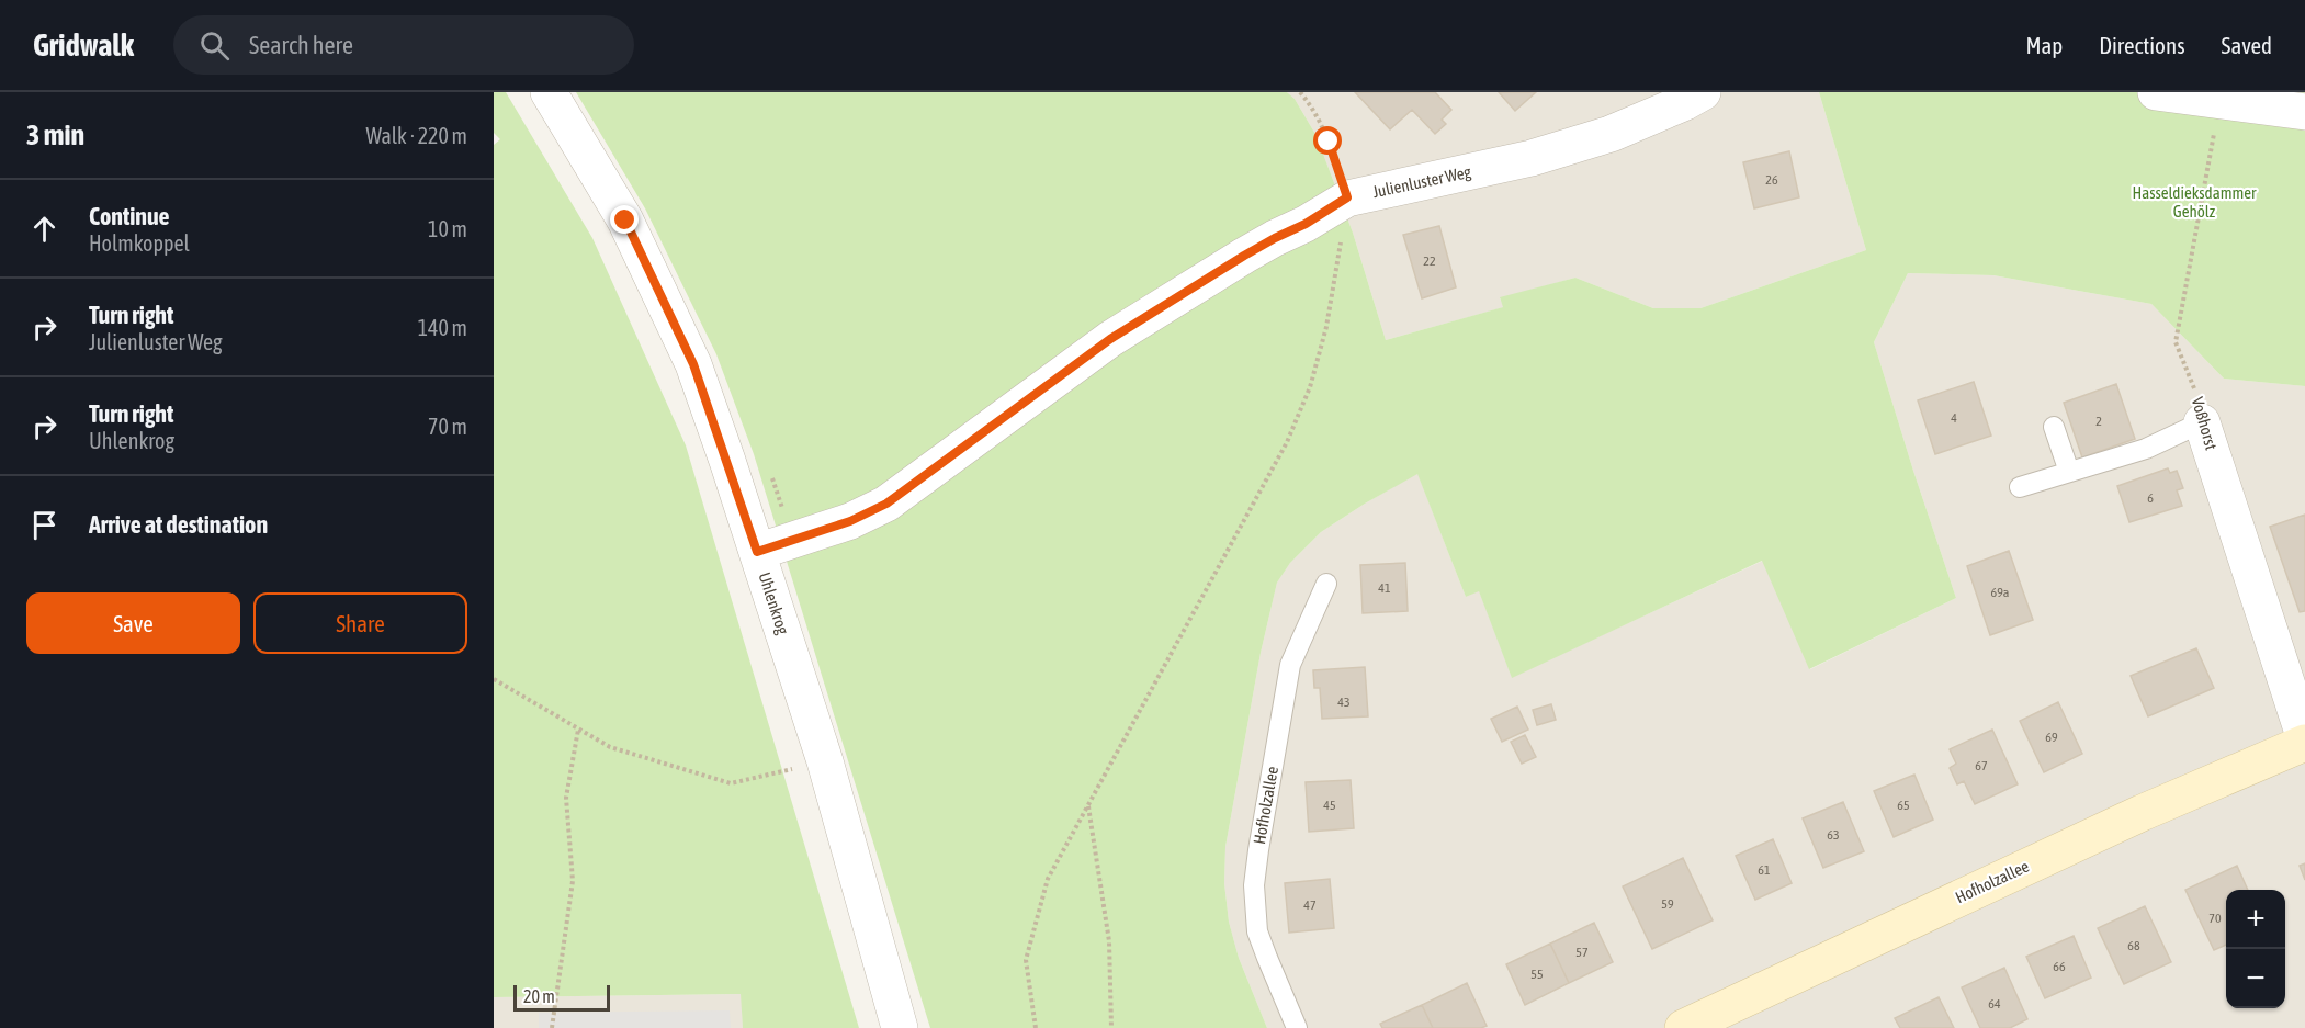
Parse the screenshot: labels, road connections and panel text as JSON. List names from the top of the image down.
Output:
{
  "streets": {
    "street": [
      "Julienluster Weg",
      "Voßhorst",
      "Uhlenkrog",
      "Hofholzallee"
    ]
  },
  "crossings": [
    ["Julienluster Weg", "Uhlenkrog"],
    ["Voßhorst", "Hofholzallee"]
  ],
  "parks": ["Hasseldieksdammer Gehölz"],
  "house_numbers": [
    "26",
    "22",
    "4",
    "2",
    "6",
    "41",
    "69a",
    "43",
    "69",
    "67",
    "45",
    "65",
    "63",
    "61",
    "59",
    "47",
    "70",
    "68",
    "57",
    "66",
    "55",
    "64"
  ],
  "scale_bar": "20 m",
  "page": {
    "header": "Gridwalk",
    "search": "Search here",
    "nav": ["Map", "Directions", "Saved"],
    "heading": ["3 min", "Walk · 220 m"],
    "list": [
      ["Continue", "Holmkoppel", "10 m"],
      ["Turn right", "Julienluster Weg", "140 m"],
      ["Turn right", "Uhlenkrog", "70 m"],
      "Arrive at destination"
    ],
    "buttons": ["Save", "Share"],
    "map_buttons": ["+", "−"],
    "scale": "20 m"
  }
}
